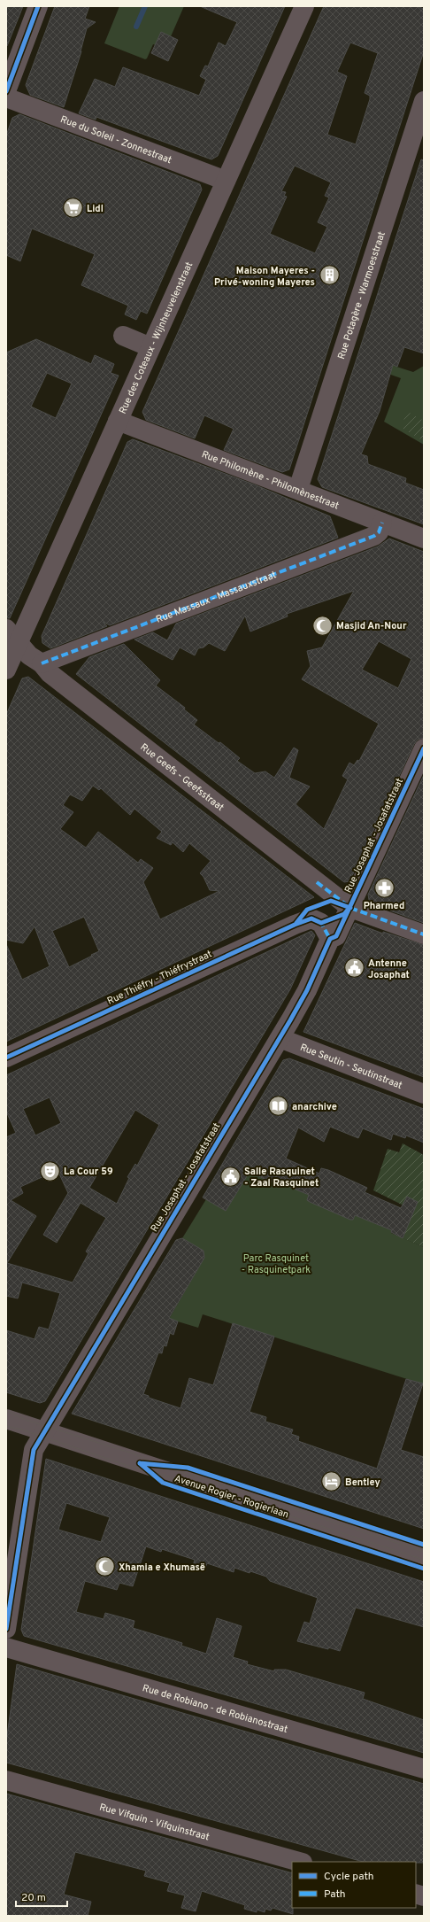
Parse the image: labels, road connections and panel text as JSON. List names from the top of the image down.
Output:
{
  "streets": {
    "street": [
      "Rue du Soleil - Zonnestraat",
      "Rue Potagère - Warmoesstraat",
      "Rue des Coteaux - Wijnheuvelenstraat",
      "Rue Philomène - Philomènestraat",
      "Rue Massaux - Massauxstraat",
      "Rue Geefs - Geefsstraat",
      "Rue Josaphat - Josafatstraat",
      "Rue Thiéfry - Thiéfrystraat",
      "Rue Seutin - Seutinstraat",
      "Avenue Rogier - Rogierlaan",
      "Rue de Robiano - de Robianostraat",
      "Rue Vifquin - Vifquinstraat"
    ]
  },
  "crossings": [
    ["Rue du Soleil - Zonnestraat", "Rue des Coteaux - Wijnheuvelenstraat"],
    ["Rue Potagère - Warmoesstraat", "Rue Philomène - Philomènestraat"],
    ["Rue des Coteaux - Wijnheuvelenstraat", "Rue Philomène - Philomènestraat"],
    ["Rue des Coteaux - Wijnheuvelenstraat", "Rue Geefs - Geefsstraat"],
    ["Rue Philomène - Philomènestraat", "Rue Massaux - Massauxstraat"],
    ["Rue Massaux - Massauxstraat", "Rue Geefs - Geefsstraat"],
    ["Rue Geefs - Geefsstraat", "Rue Josaphat - Josafatstraat"],
    ["Rue Josaphat - Josafatstraat", "Rue Thiéfry - Thiéfrystraat"],
    ["Rue Josaphat - Josafatstraat", "Rue Seutin - Seutinstraat"],
    ["Rue Josaphat - Josafatstraat", "Avenue Rogier - Rogierlaan"]
  ],
  "parks": ["Parc Rasquinet - Rasquinetpark"],
  "places": {
    "supermarket": ["Lidl"],
    "building": ["Maison Mayeres - Privé-woning Mayeres"],
    "mosque": ["Masjid An-Nour", "Xhamia e Xhumasë"],
    "pharmacy": ["Pharmed"],
    "public building": ["Antenne Josaphat", "Salle Rasquinet - Zaal Rasquinet"],
    "library": ["anarchive"],
    "theatre": ["La Cour 59"],
    "hotel": ["Bentley"]
  },
  "legend": ["Cycle path", "Path"],
  "scale_bar": "20 m"
}
